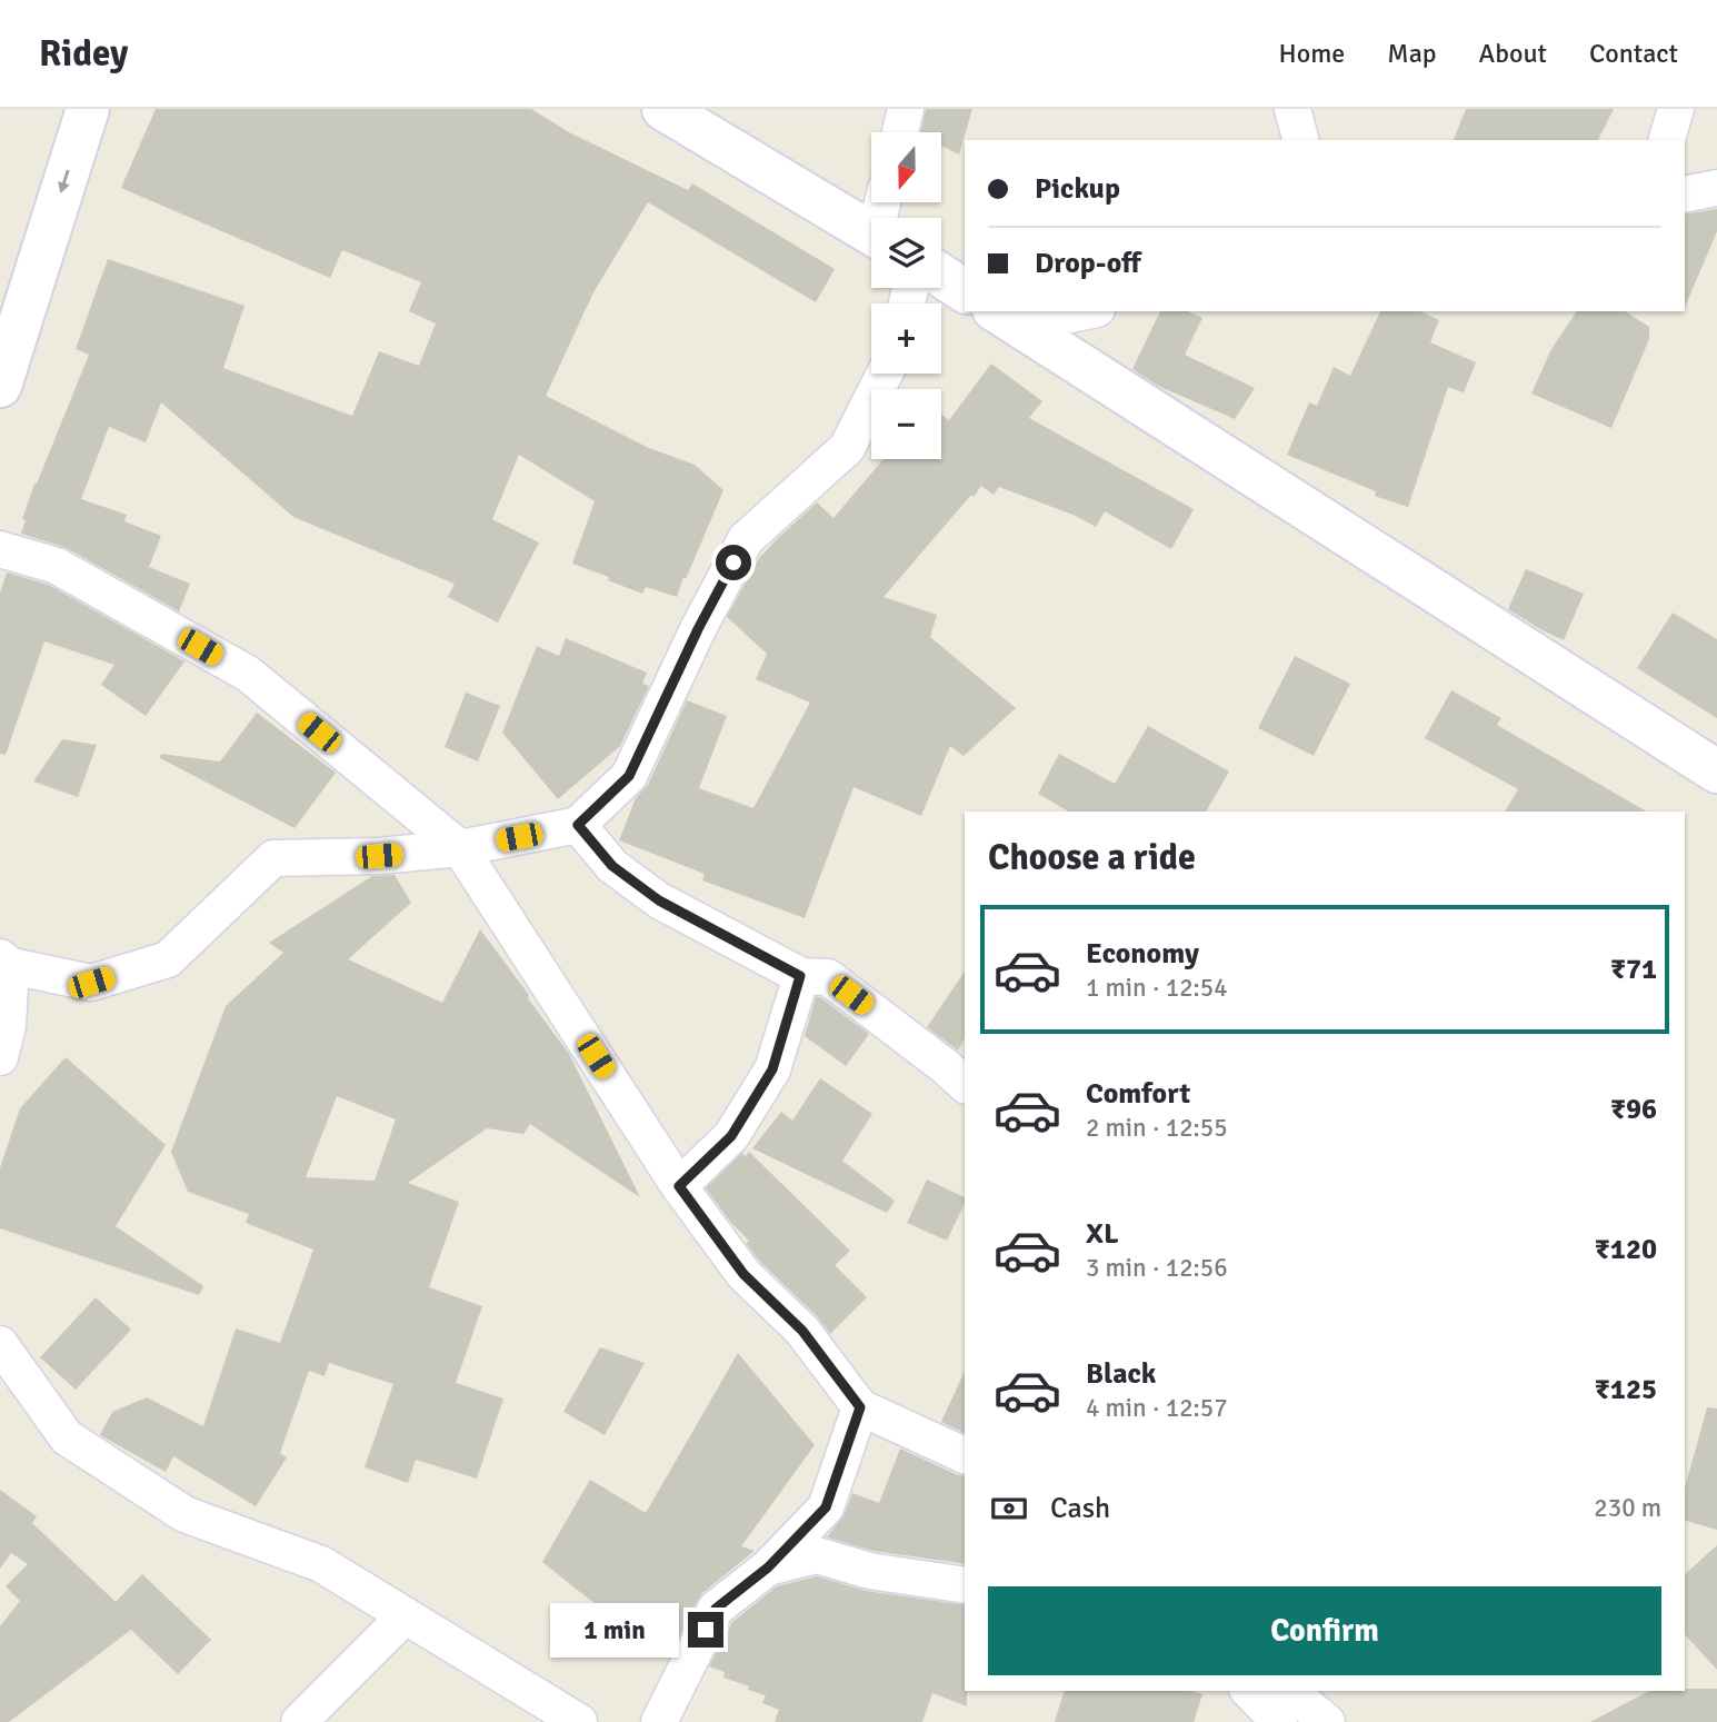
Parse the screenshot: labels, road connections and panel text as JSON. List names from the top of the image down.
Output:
{
  "north": "bottom",
  "page": {
    "header": "Ridey",
    "nav": [
      "Home",
      "Map",
      "About",
      "Contact"
    ],
    "map_buttons": ["+", "−"],
    "banner": ["Pickup", "Drop-off"],
    "heading": "Choose a ride",
    "list": [
      {
        "name": "Economy",
        "note": "1 min · 12:54",
        "value": "₹71"
      },
      {
        "name": "Comfort",
        "note": "2 min · 12:55",
        "value": "₹96"
      },
      {
        "name": "XL",
        "note": "3 min · 12:56",
        "value": "₹120"
      },
      {
        "name": "Black",
        "note": "4 min · 12:57",
        "value": "₹125"
      }
    ],
    "pay": ["Cash", "230 m"],
    "buttons": "Confirm",
    "bubble": "1 min"
  }
}
